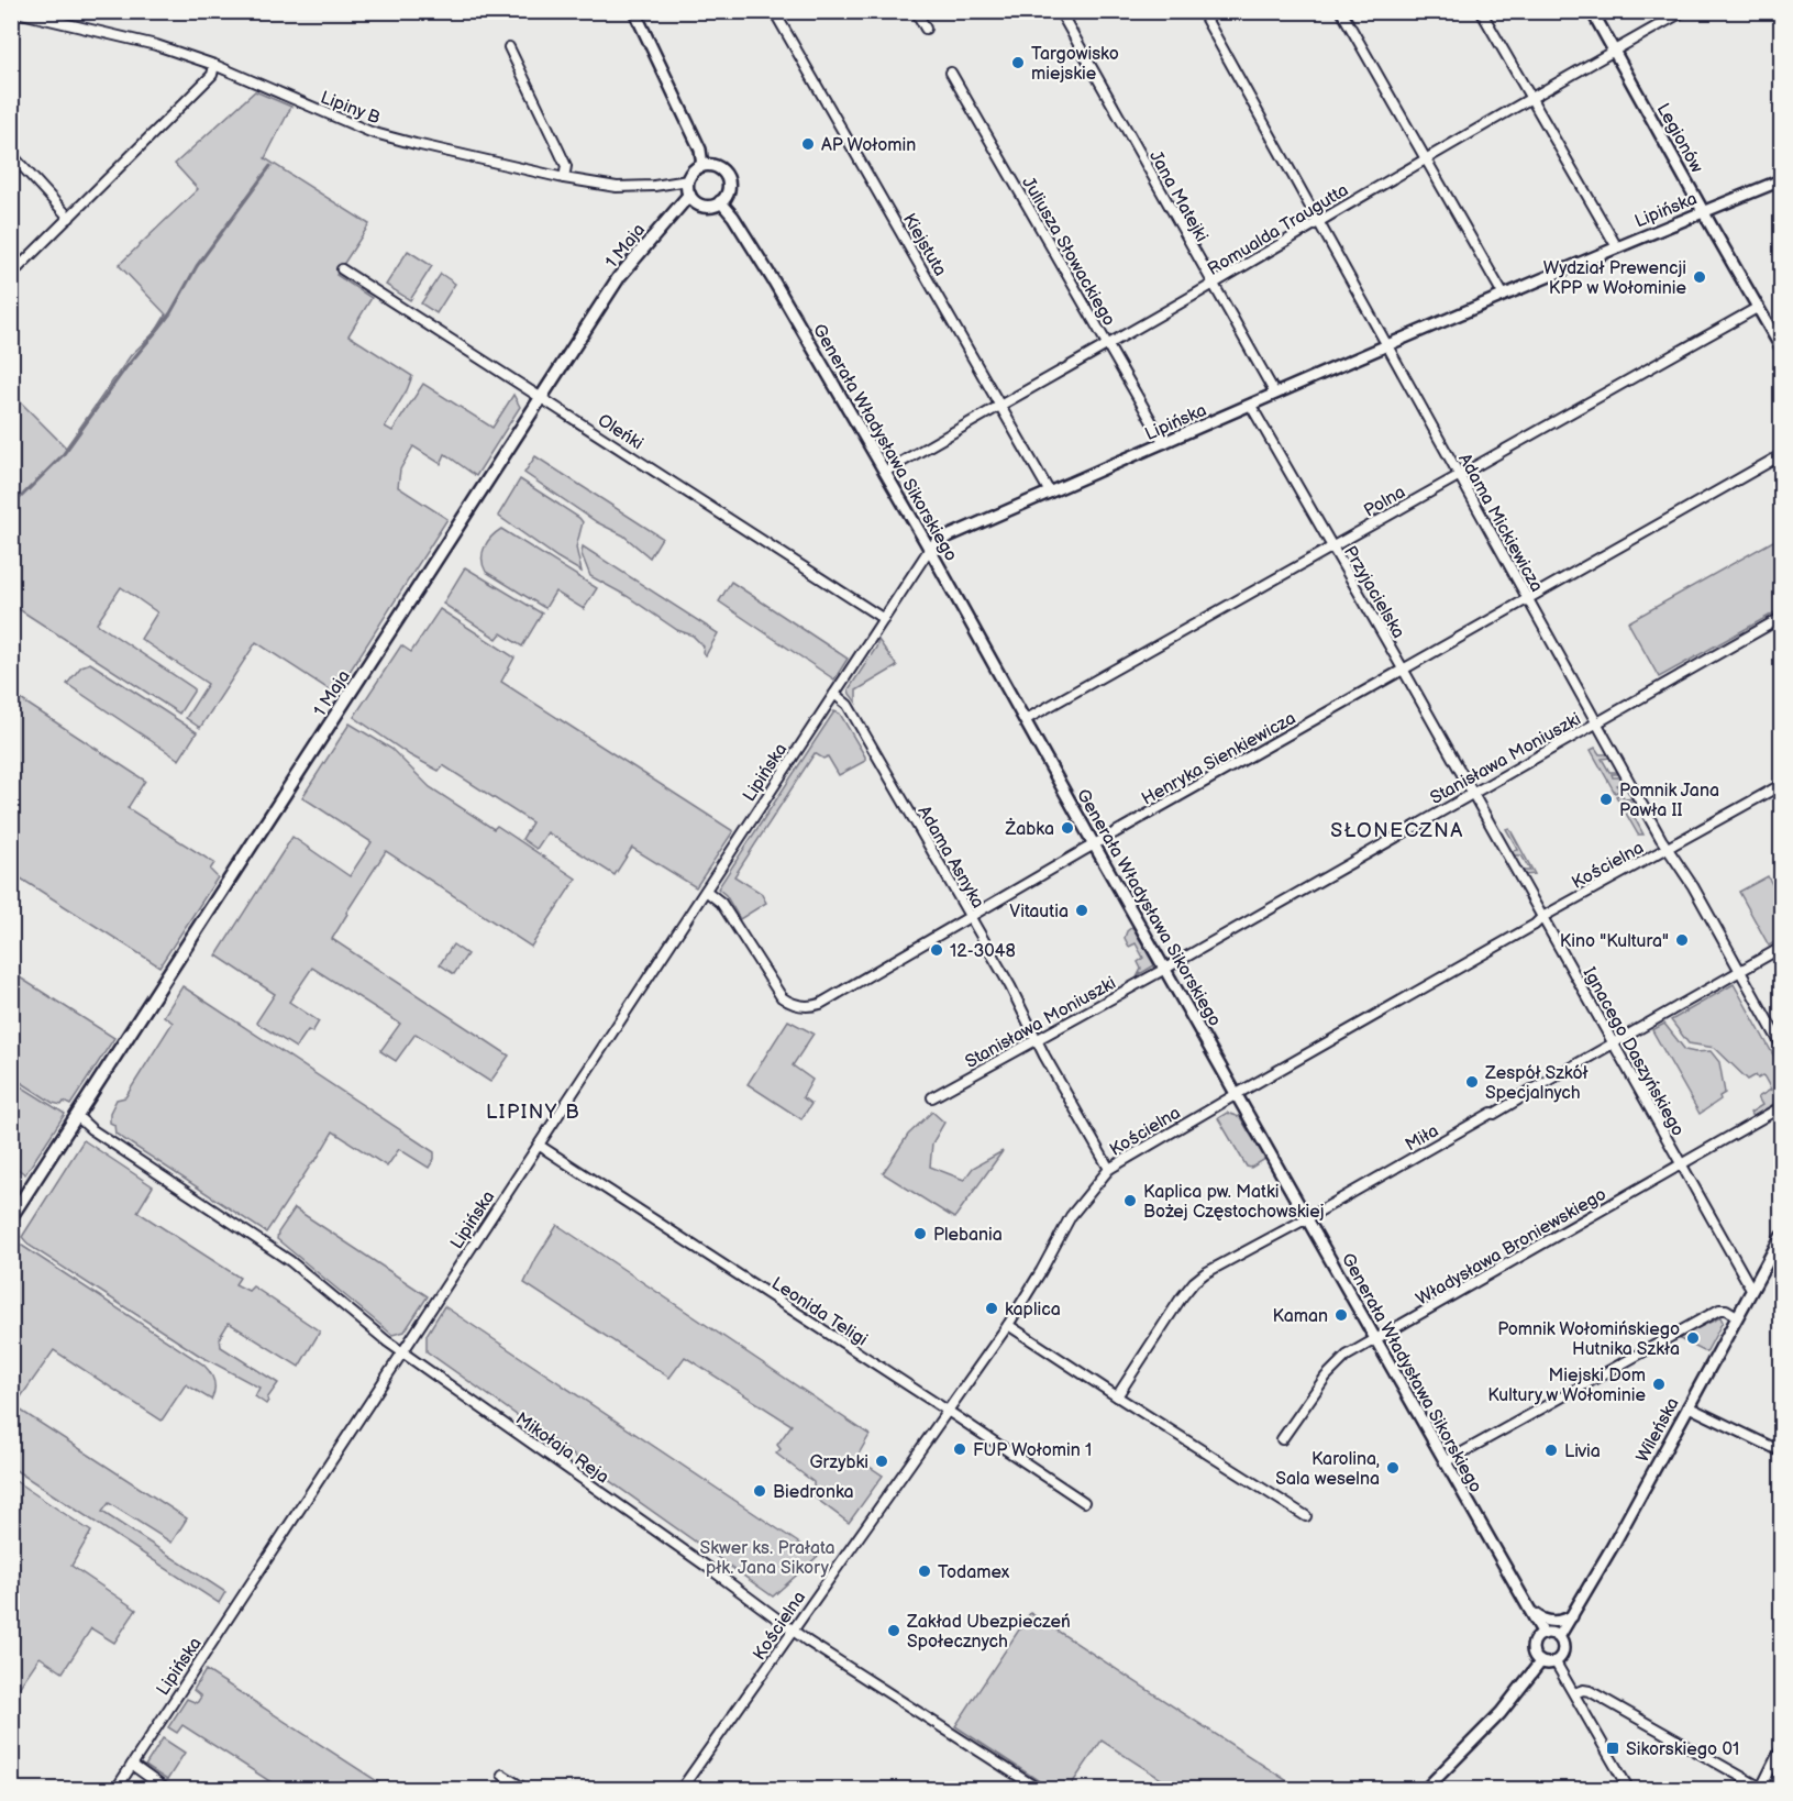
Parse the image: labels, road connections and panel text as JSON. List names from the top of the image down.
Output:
{
  "streets": {
    "main road": ["1 Maja"],
    "street": [
      "Lipiny B",
      "Legionów",
      "Jana Matejki",
      "Lipińska",
      "Romualda Traugutta",
      "Kiejstuta",
      "Juliusza Słowackiego",
      "Oleńki",
      "Generała Władysława Sikorskiego",
      "Polna",
      "Adama Mickiewicza",
      "Przyjacielska",
      "Henryka Sienkiewicza",
      "Stanisława Moniuszki",
      "Adama Asnyka",
      "Kościelna",
      "Ignacego Daszyńskiego",
      "Miła",
      "Władysława Broniewskiego",
      "Leonida Teligi",
      "Wileńska",
      "Mikołaja Reja"
    ]
  },
  "crossings": [
    ["Lipiny B", "1 Maja"],
    ["Lipiny B", "Generała Władysława Sikorskiego"],
    ["Legionów", "Lipińska"],
    ["Legionów", "Romualda Traugutta"],
    ["Legionów", "Polna"],
    ["Jana Matejki", "Lipińska"],
    ["Jana Matejki", "Romualda Traugutta"],
    ["Lipińska", "Kiejstuta"],
    ["Lipińska", "Juliusza Słowackiego"],
    ["Lipińska", "Oleńki"],
    ["Lipińska", "Generała Władysława Sikorskiego"],
    ["Lipińska", "Adama Mickiewicza"],
    ["Lipińska", "Przyjacielska"],
    ["Lipińska", "Henryka Sienkiewicza"],
    ["Lipińska", "Adama Asnyka"],
    ["Lipińska", "Leonida Teligi"],
    ["Lipińska", "Mikołaja Reja"],
    ["Romualda Traugutta", "Kiejstuta"],
    ["Romualda Traugutta", "Juliusza Słowackiego"],
    ["Romualda Traugutta", "Generała Władysława Sikorskiego"],
    ["Romualda Traugutta", "Adama Mickiewicza"],
    ["1 Maja", "Oleńki"],
    ["1 Maja", "Generała Władysława Sikorskiego"],
    ["1 Maja", "Mikołaja Reja"],
    ["Generała Władysława Sikorskiego", "Polna"],
    ["Generała Władysława Sikorskiego", "Henryka Sienkiewicza"],
    ["Generała Władysława Sikorskiego", "Stanisława Moniuszki"],
    ["Generała Władysława Sikorskiego", "Kościelna"],
    ["Generała Władysława Sikorskiego", "Miła"],
    ["Generała Władysława Sikorskiego", "Władysława Broniewskiego"],
    ["Generała Władysława Sikorskiego", "Wileńska"],
    ["Polna", "Adama Mickiewicza"],
    ["Polna", "Przyjacielska"],
    ["Adama Mickiewicza", "Henryka Sienkiewicza"],
    ["Adama Mickiewicza", "Stanisława Moniuszki"],
    ["Adama Mickiewicza", "Kościelna"],
    ["Adama Mickiewicza", "Miła"],
    ["Przyjacielska", "Henryka Sienkiewicza"],
    ["Przyjacielska", "Stanisława Moniuszki"],
    ["Przyjacielska", "Ignacego Daszyńskiego"],
    ["Henryka Sienkiewicza", "Adama Asnyka"],
    ["Stanisława Moniuszki", "Adama Asnyka"],
    ["Stanisława Moniuszki", "Ignacego Daszyńskiego"],
    ["Adama Asnyka", "Kościelna"],
    ["Kościelna", "Ignacego Daszyńskiego"],
    ["Kościelna", "Leonida Teligi"],
    ["Kościelna", "Mikołaja Reja"],
    ["Ignacego Daszyńskiego", "Miła"],
    ["Ignacego Daszyńskiego", "Władysława Broniewskiego"],
    ["Ignacego Daszyńskiego", "Wileńska"]
  ],
  "districts": ["SŁONECZNA", "LIPINY B"],
  "parks": ["Skwer ks. Prałata płk. Jana Sikory"],
  "places": {
    "other": [
      "Targowisko miejskie",
      "AP Wołomin",
      "Wydział Prewencji KPP w Wołominie",
      "Pomnik Jana Pawła II",
      "Żabka",
      "Vitautia",
      "Kino \"Kultura\"",
      "12-3048",
      "Zespół Szkół Specjalnych",
      "Kaplica pw. Matki Bożej Częstochowskiej",
      "Plebania",
      "kaplica",
      "Kaman",
      "Pomnik Wołomińskiego Hutnika Szkła",
      "Miejski Dom Kultury w Wołominie",
      "FUP Wołomin 1",
      "Livia",
      "Grzybki",
      "Karolina, Sala weselna",
      "Biedronka",
      "Todamex",
      "Zakład Ubezpieczeń Społecznych"
    ],
    "transit": ["Sikorskiego 01"]
  }
}
